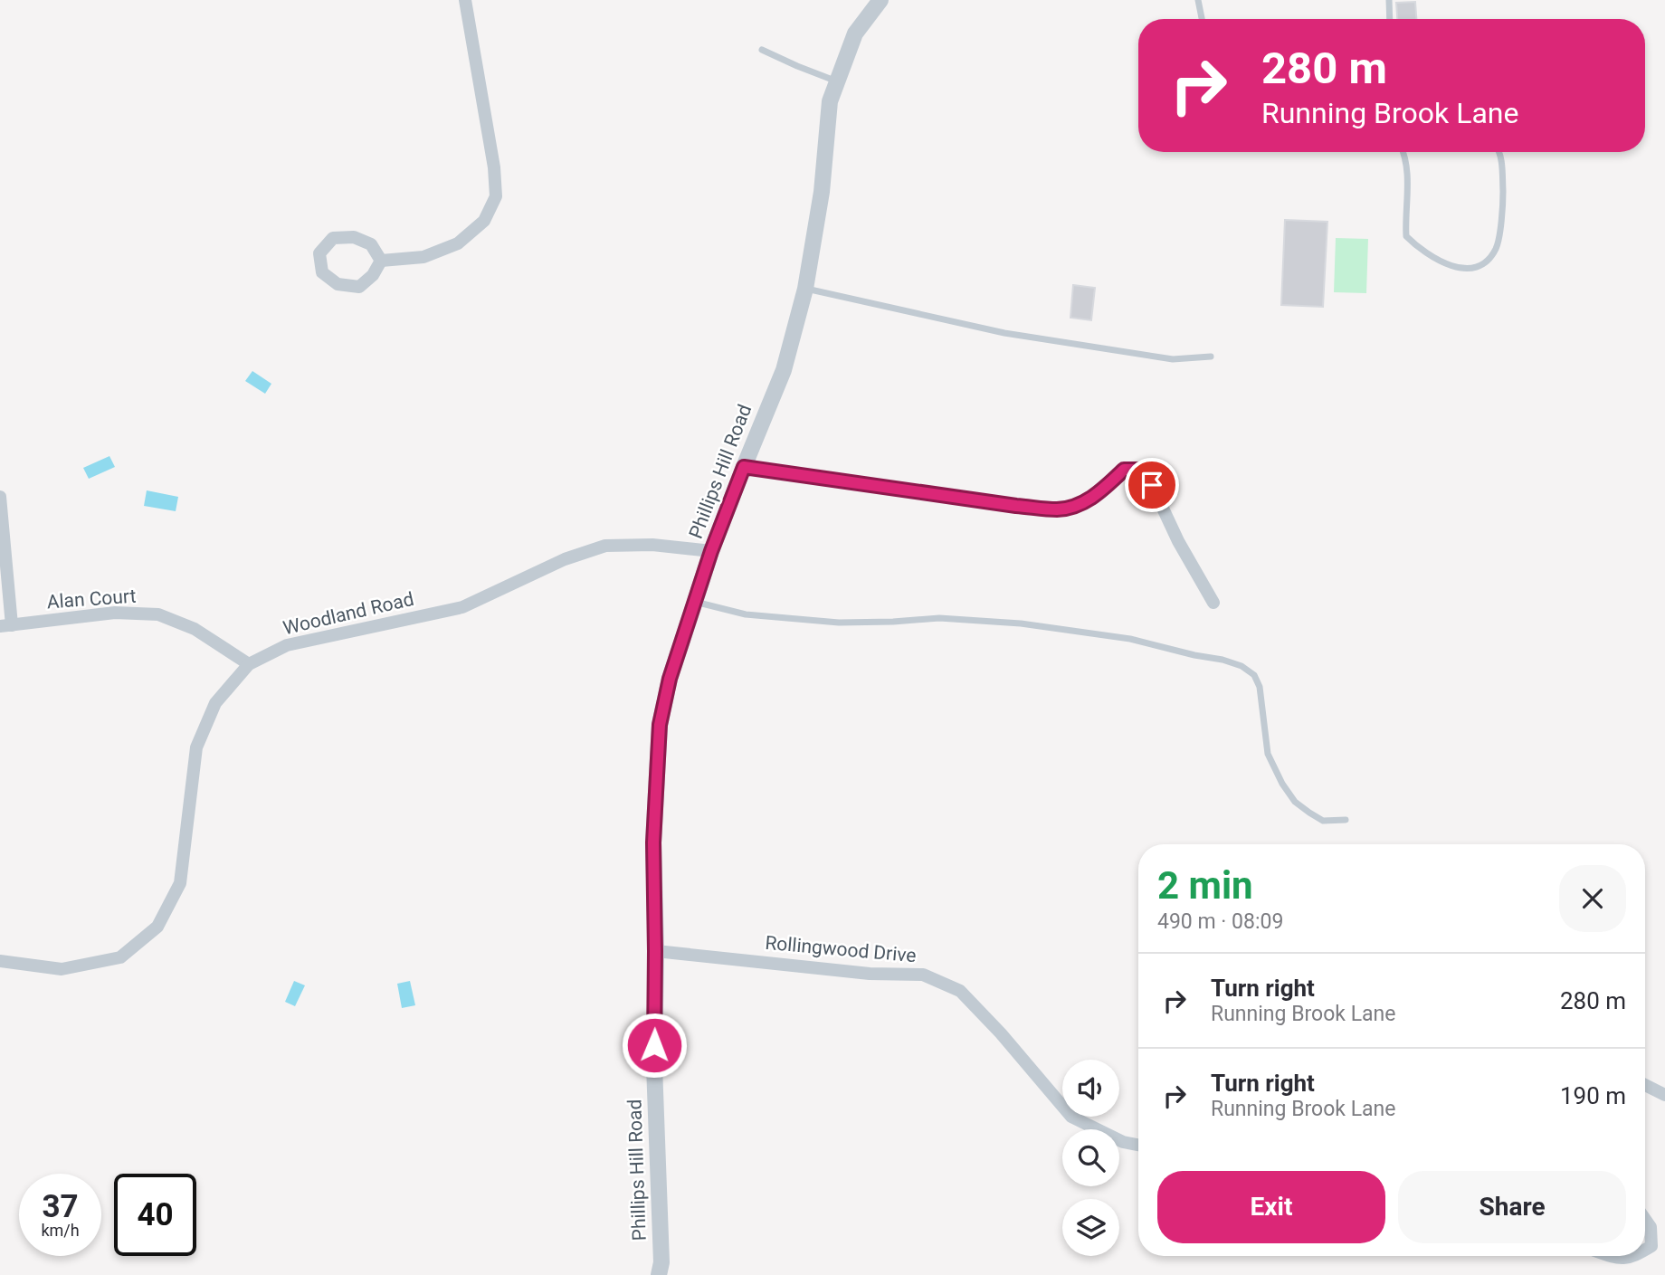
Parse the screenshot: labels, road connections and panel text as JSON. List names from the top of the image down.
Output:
{
  "streets": {
    "street": [
      "Phillips Hill Road",
      "Alan Court",
      "Woodland Road",
      "Rollingwood Drive"
    ]
  },
  "crossings": [
    ["Phillips Hill Road", "Woodland Road"],
    ["Phillips Hill Road", "Rollingwood Drive"],
    ["Alan Court", "Woodland Road"]
  ],
  "page": {
    "turn": ["280 m", "Running Brook Lane"],
    "heading": ["2 min", "490 m · 08:09"],
    "list": [
      {
        "name": "Turn right",
        "note": "Running Brook Lane",
        "value": "280 m"
      },
      {
        "name": "Turn right",
        "note": "Running Brook Lane",
        "value": "190 m"
      }
    ],
    "buttons": ["Exit", "Share"],
    "speed": "37 km/h",
    "limit": "40"
  }
}
